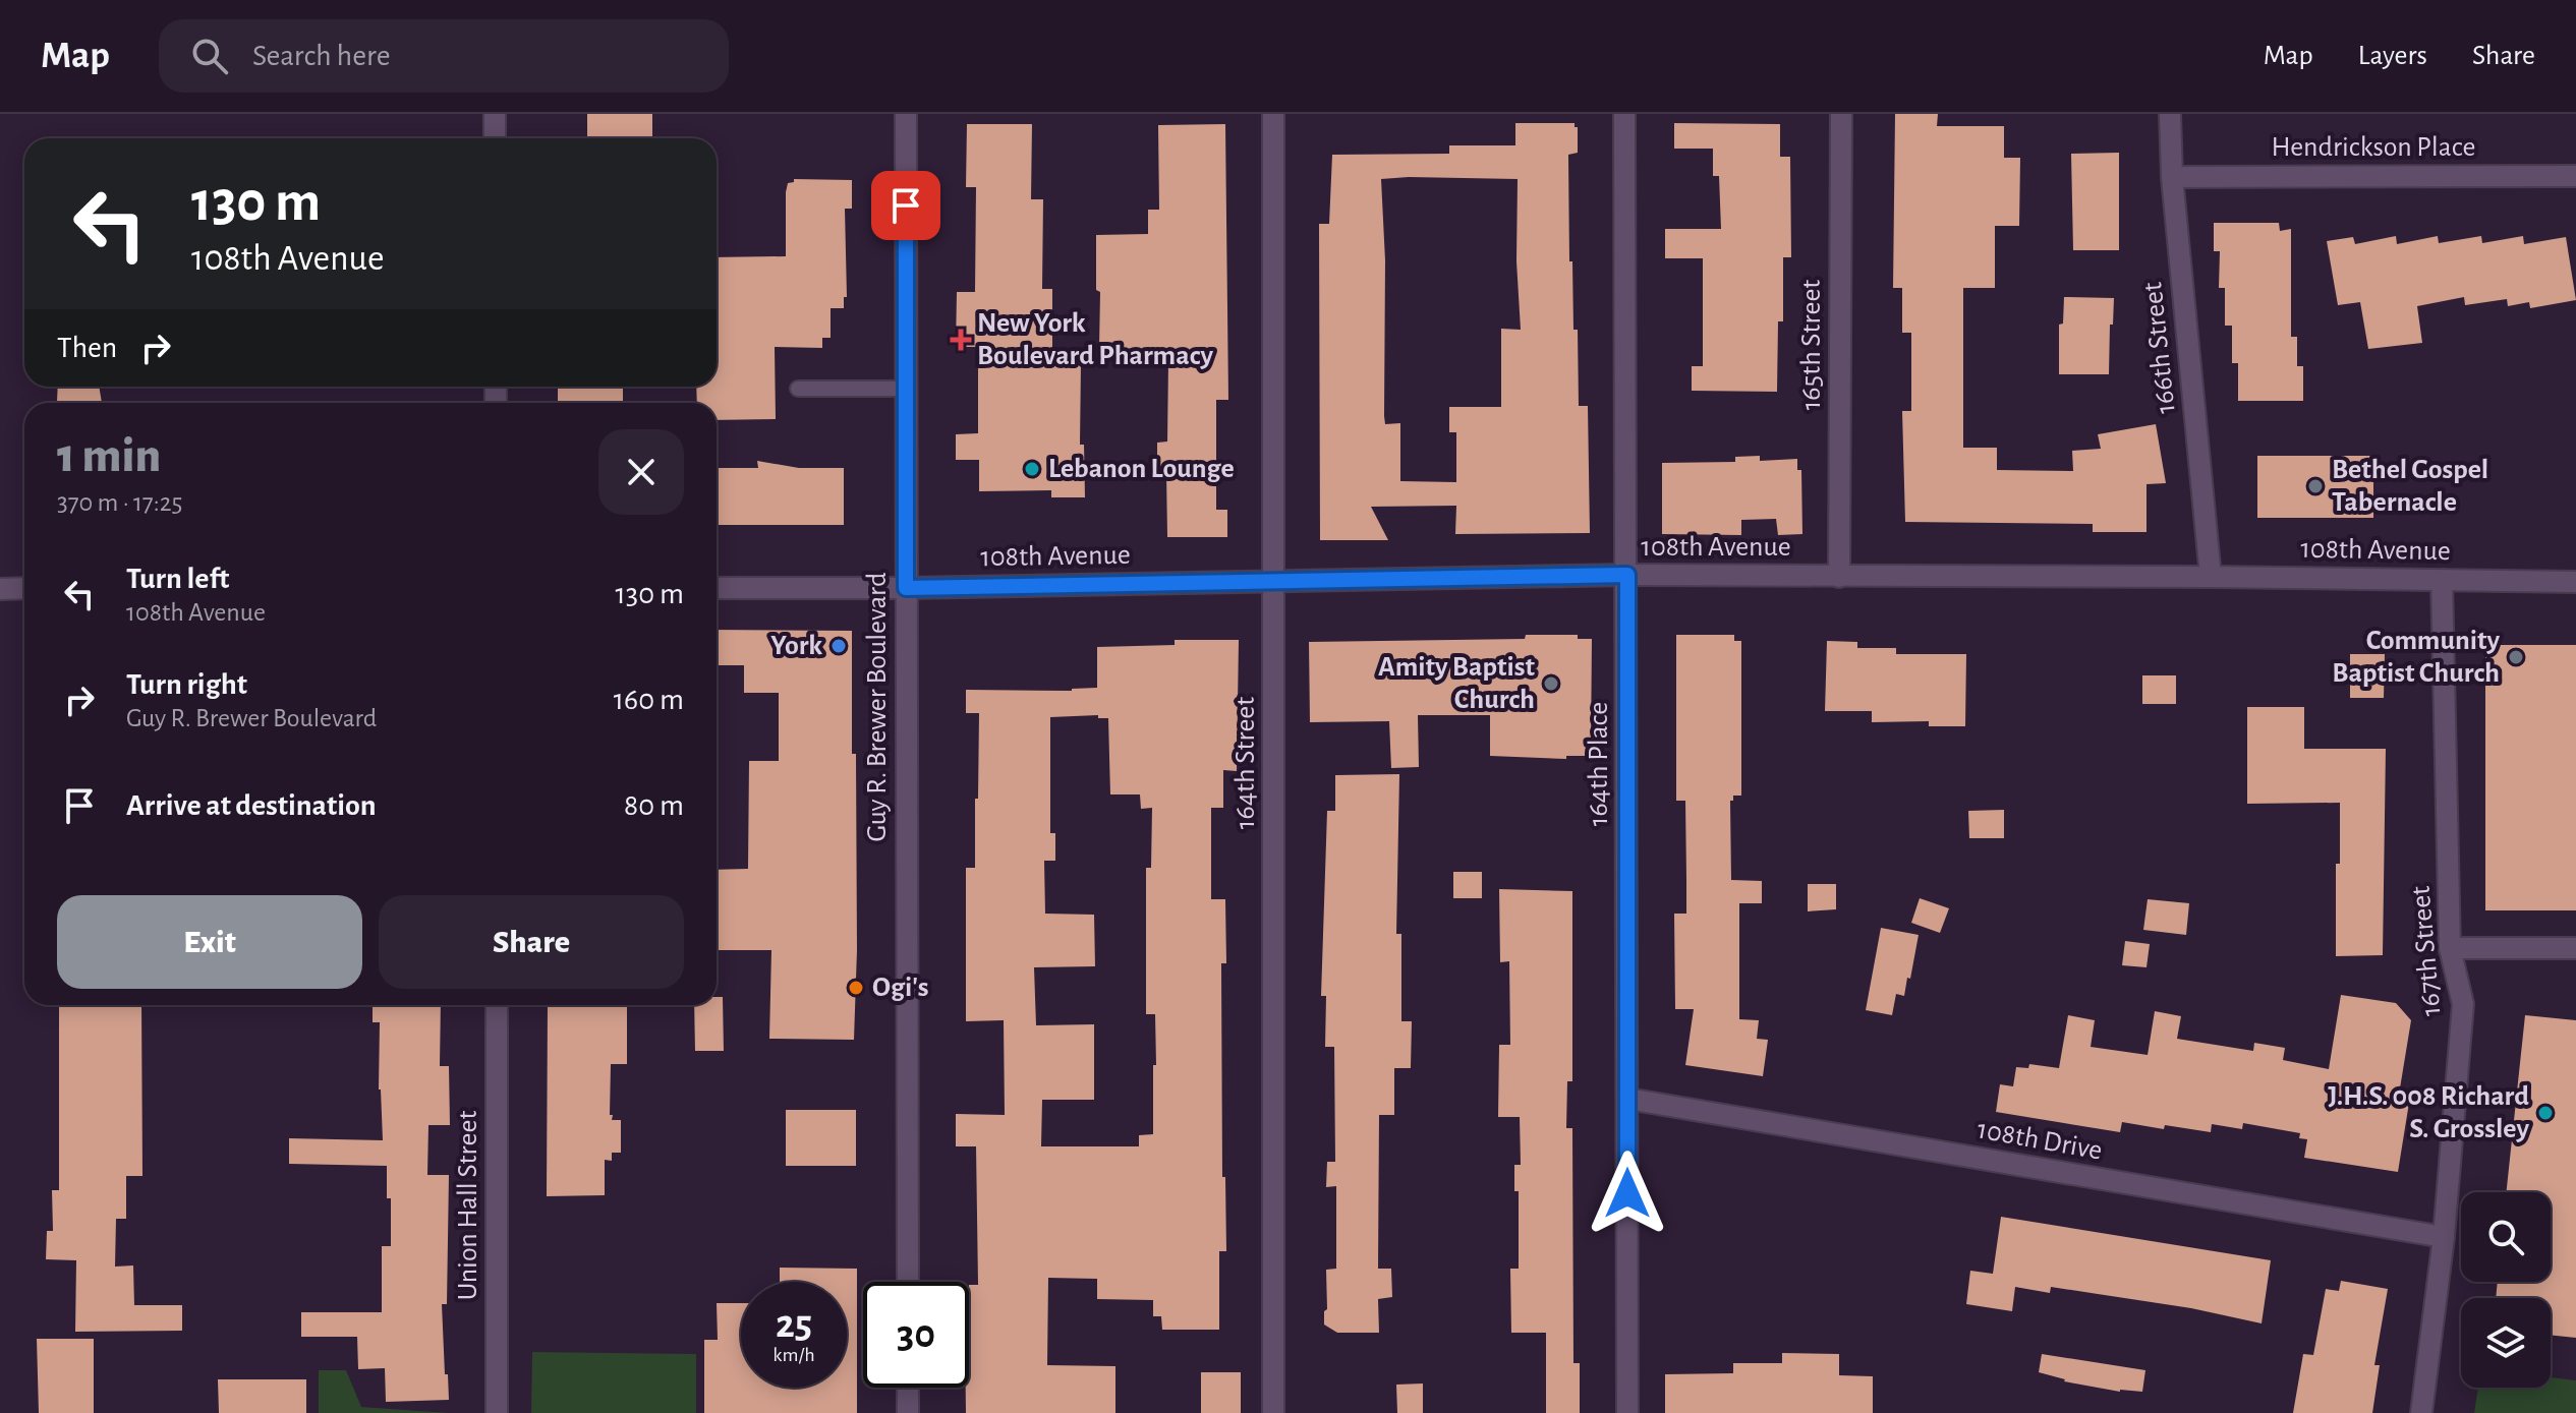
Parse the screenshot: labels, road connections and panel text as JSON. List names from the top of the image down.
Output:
{
  "streets": {
    "street": [
      "Hendrickson Place",
      "165th Street",
      "166th Street",
      "108th Avenue",
      "Guy R. Brewer Boulevard",
      "164th Street",
      "164th Place",
      "167th Street",
      "108th Drive",
      "Union Hall Street"
    ]
  },
  "crossings": [
    ["Hendrickson Place", "166th Street"],
    ["165th Street", "108th Avenue"],
    ["166th Street", "108th Avenue"],
    ["108th Avenue", "Guy R. Brewer Boulevard"],
    ["108th Avenue", "164th Street"],
    ["108th Avenue", "164th Place"],
    ["108th Avenue", "167th Street"],
    ["164th Place", "108th Drive"],
    ["167th Street", "108th Drive"]
  ],
  "places": {
    "health": ["New York Boulevard Pharmacy"],
    "other": [
      "Lebanon Lounge",
      "Bethel Gospel Tabernacle",
      "York",
      "Community Baptist Church",
      "Amity Baptist Church",
      "Ogi's",
      "J.H.S. 008 Richard S. Grossley"
    ]
  },
  "page": {
    "header": "Map",
    "search": "Search here",
    "nav": ["Map", "Layers", "Share"],
    "turn": ["130 m", "108th Avenue"],
    "then": "Then",
    "heading": ["1 min", "370 m · 17:25"],
    "list": [
      {
        "name": "Turn left",
        "note": "108th Avenue",
        "value": "130 m"
      },
      {
        "name": "Turn right",
        "note": "Guy R. Brewer Boulevard",
        "value": "160 m"
      },
      {
        "name": "Arrive at destination",
        "value": "80 m"
      }
    ],
    "buttons": ["Exit", "Share"],
    "speed": "25 km/h",
    "limit": "30"
  }
}
